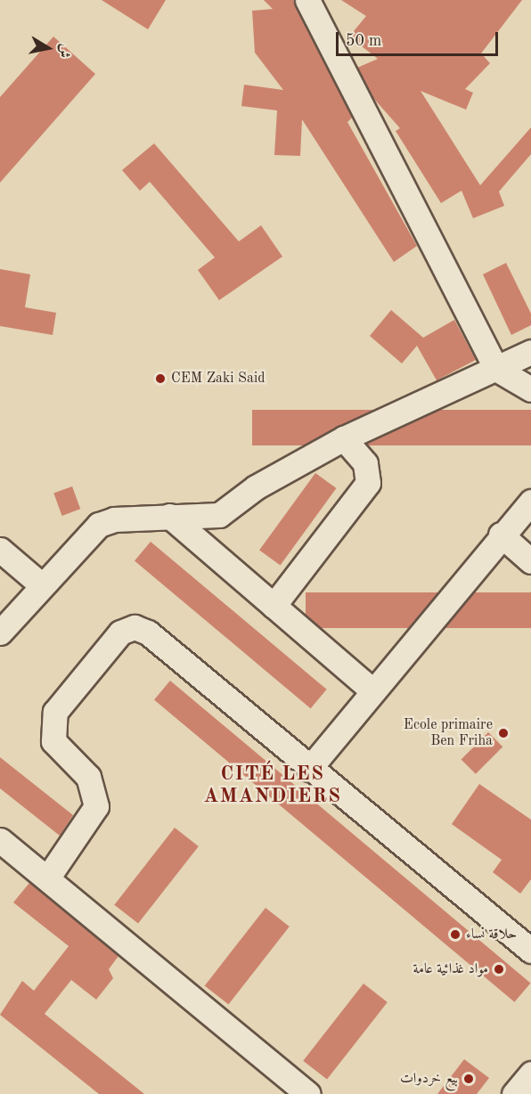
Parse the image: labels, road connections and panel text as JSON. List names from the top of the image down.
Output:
{
  "districts": ["CITÉ LES AMANDIERS"],
  "places": [
    "CEM Zaki Said",
    "Ecole primaire Ben Friha",
    "حلاقة نساء",
    "مواد غذائية عامة",
    "بيع خردوات"
  ],
  "scale_bar": "50 m",
  "north": "right"
}
